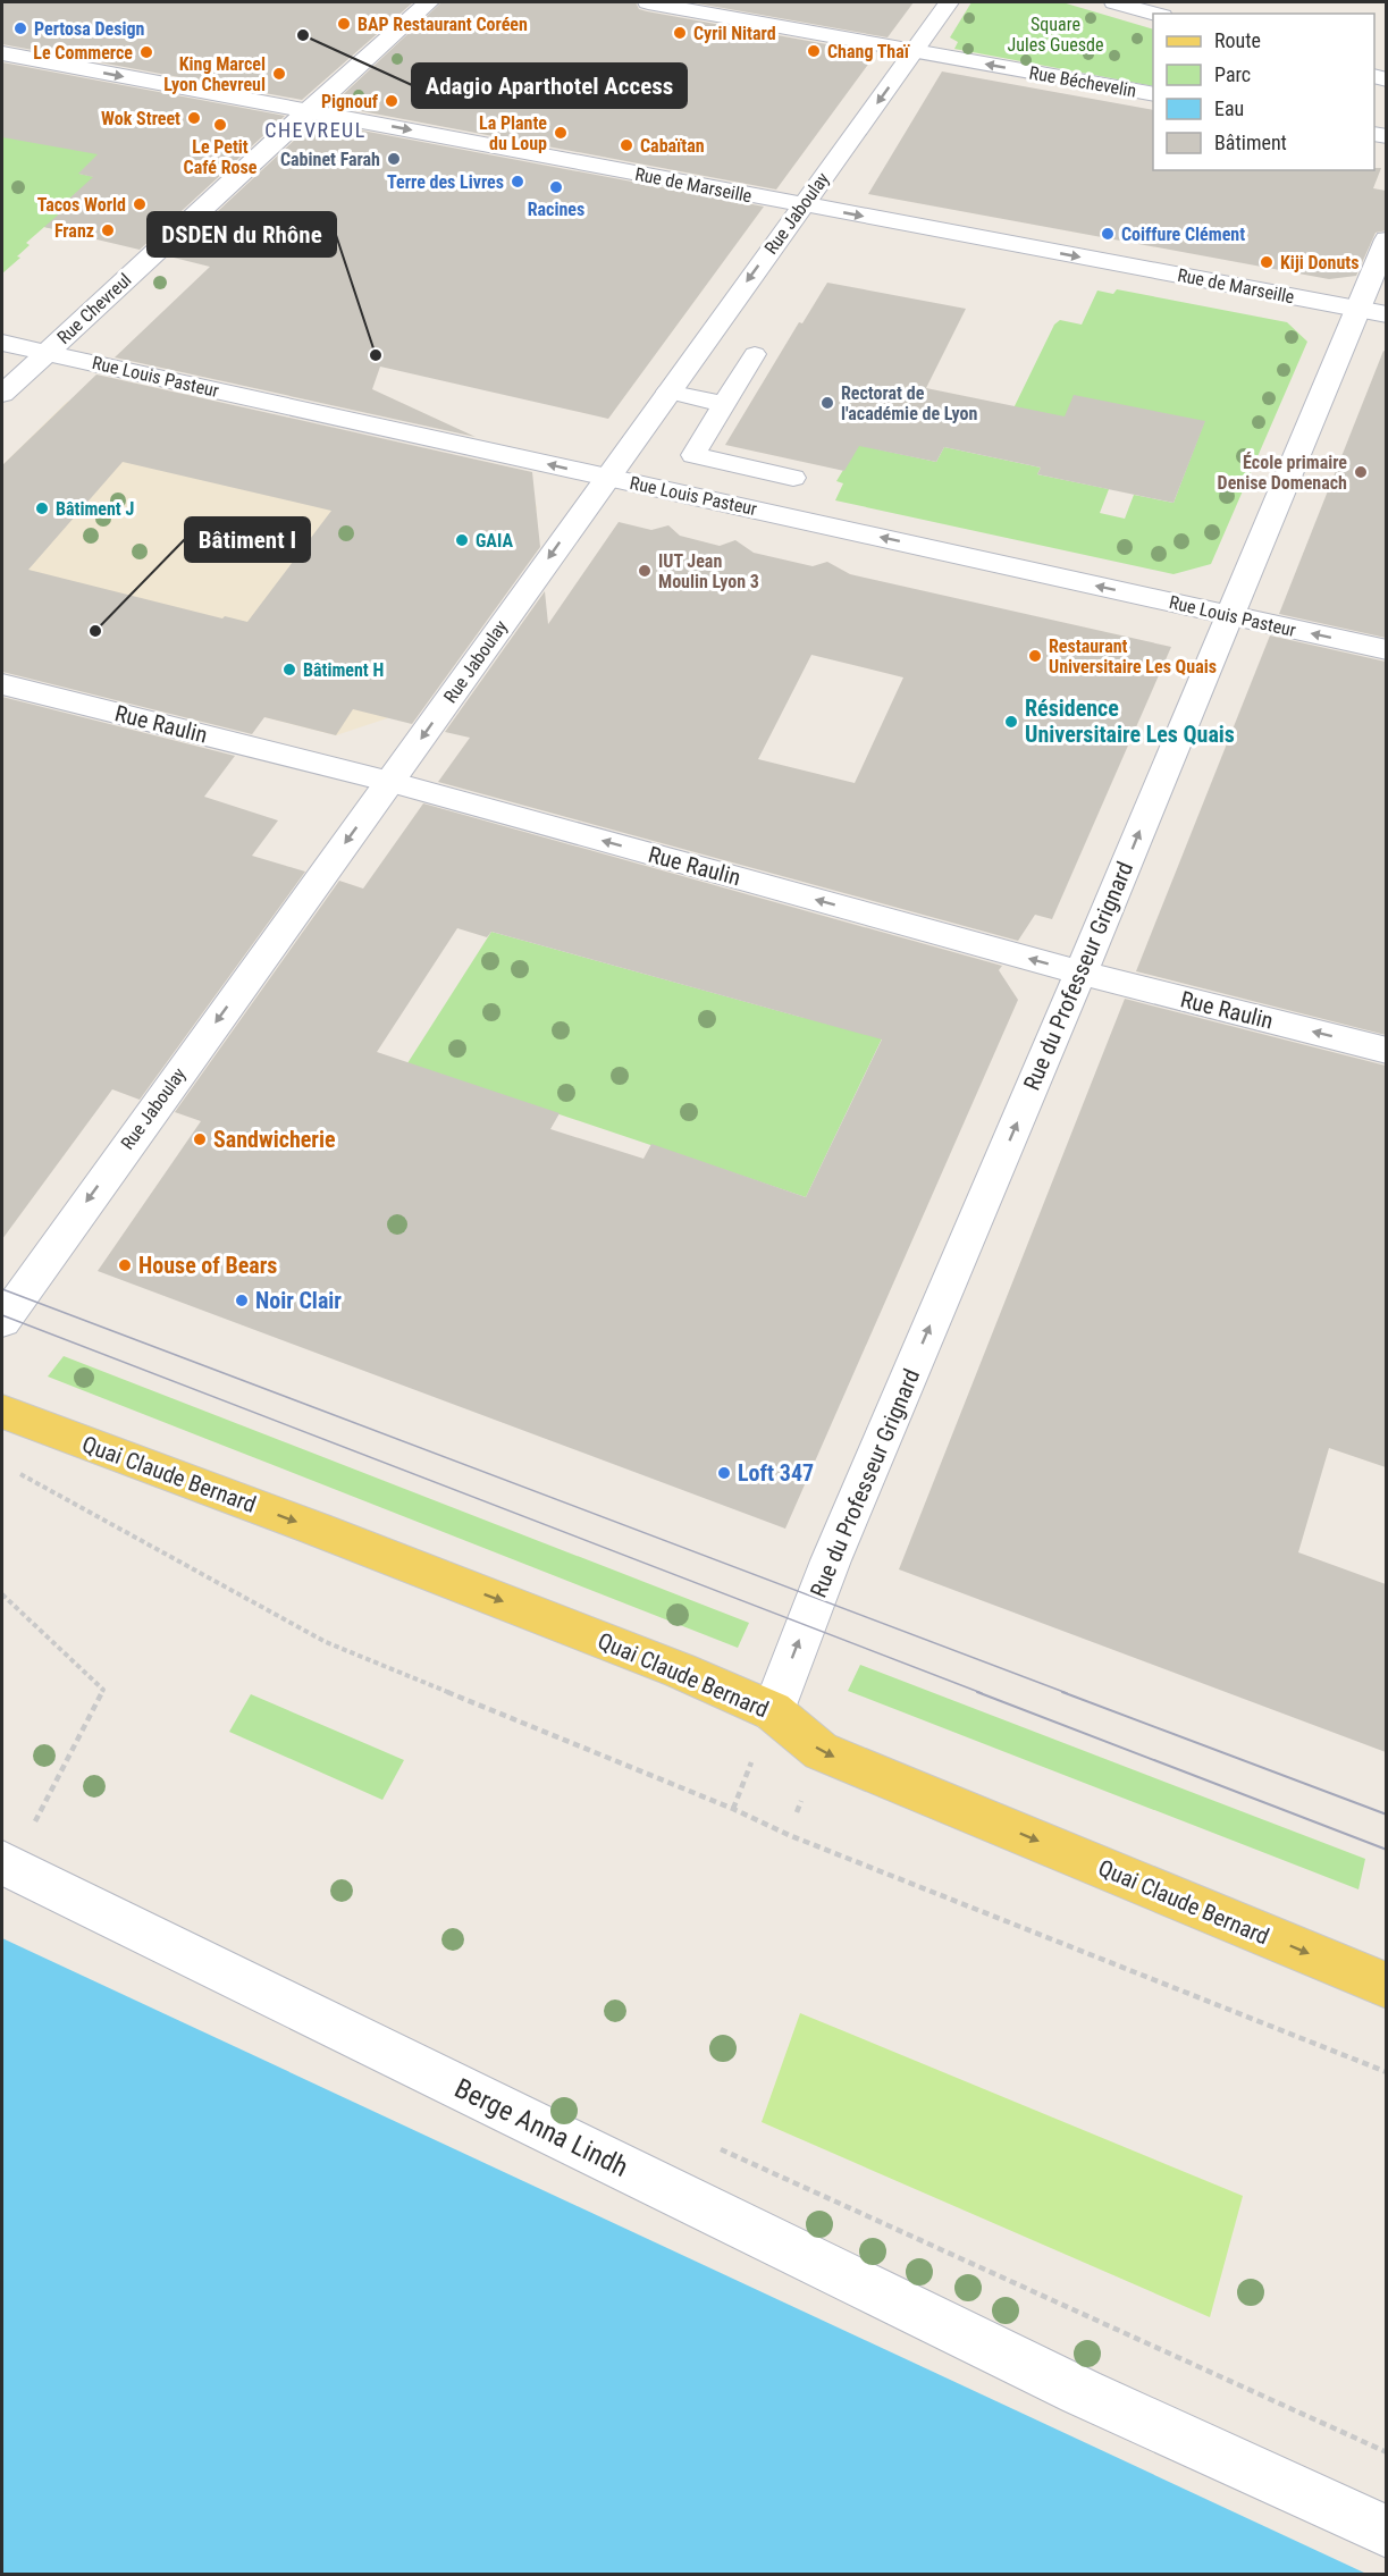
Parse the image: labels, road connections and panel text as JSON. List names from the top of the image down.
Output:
{
  "streets": {
    "main road": ["Quai Claude Bernard"],
    "street": [
      "Rue Béchevelin",
      "Rue de Marseille",
      "Rue Jaboulay",
      "Rue Chevreul",
      "Rue Louis Pasteur",
      "Rue Raulin",
      "Rue du Professeur Grignard",
      "Berge Anna Lindh"
    ]
  },
  "crossings": [
    ["Rue Béchevelin", "Rue Jaboulay"],
    ["Rue de Marseille", "Rue Jaboulay"],
    ["Rue de Marseille", "Rue Chevreul"],
    ["Rue de Marseille", "Rue du Professeur Grignard"],
    ["Rue Jaboulay", "Rue Louis Pasteur"],
    ["Rue Jaboulay", "Rue Raulin"],
    ["Rue Chevreul", "Rue Louis Pasteur"],
    ["Rue Louis Pasteur", "Rue du Professeur Grignard"],
    ["Rue Raulin", "Rue du Professeur Grignard"],
    ["Rue du Professeur Grignard", "Quai Claude Bernard"]
  ],
  "one_way": [
    "Rue Béchevelin",
    "Rue de Marseille",
    "Rue Jaboulay",
    "Rue Louis Pasteur",
    "Rue Raulin",
    "Rue du Professeur Grignard",
    "Quai Claude Bernard"
  ],
  "districts": ["CHEVREUL"],
  "parks": ["Square Jules Guesde"],
  "places": [
    "BAP Restaurant Coréen",
    "Pertosa Design",
    "Cyril Nitard",
    "Adagio Aparthotel Access",
    "Chang Thaï",
    "Le Commerce",
    "King Marcel Lyon Chevreul",
    "Pignouf",
    "Wok Street",
    "Le Petit Café Rose",
    "La Plante du Loup",
    "Cabaïtan",
    "Cabinet Farah",
    "Terre des Livres",
    "Racines",
    "Tacos World",
    "Franz",
    "Coiffure Clément",
    "Kiji Donuts",
    "DSDEN du Rhône",
    "Rectorat de l'académie de Lyon",
    "École primaire Denise Domenach",
    "Bâtiment J",
    "GAIA",
    "IUT Jean Moulin Lyon 3",
    "Bâtiment I",
    "Restaurant Universitaire Les Quais",
    "Bâtiment H",
    "Résidence Universitaire Les Quais",
    "Sandwicherie",
    "House of Bears",
    "Noir Clair",
    "Loft 347"
  ],
  "legend": [
    "Route",
    "Parc",
    "Eau",
    "Bâtiment"
  ]
}
